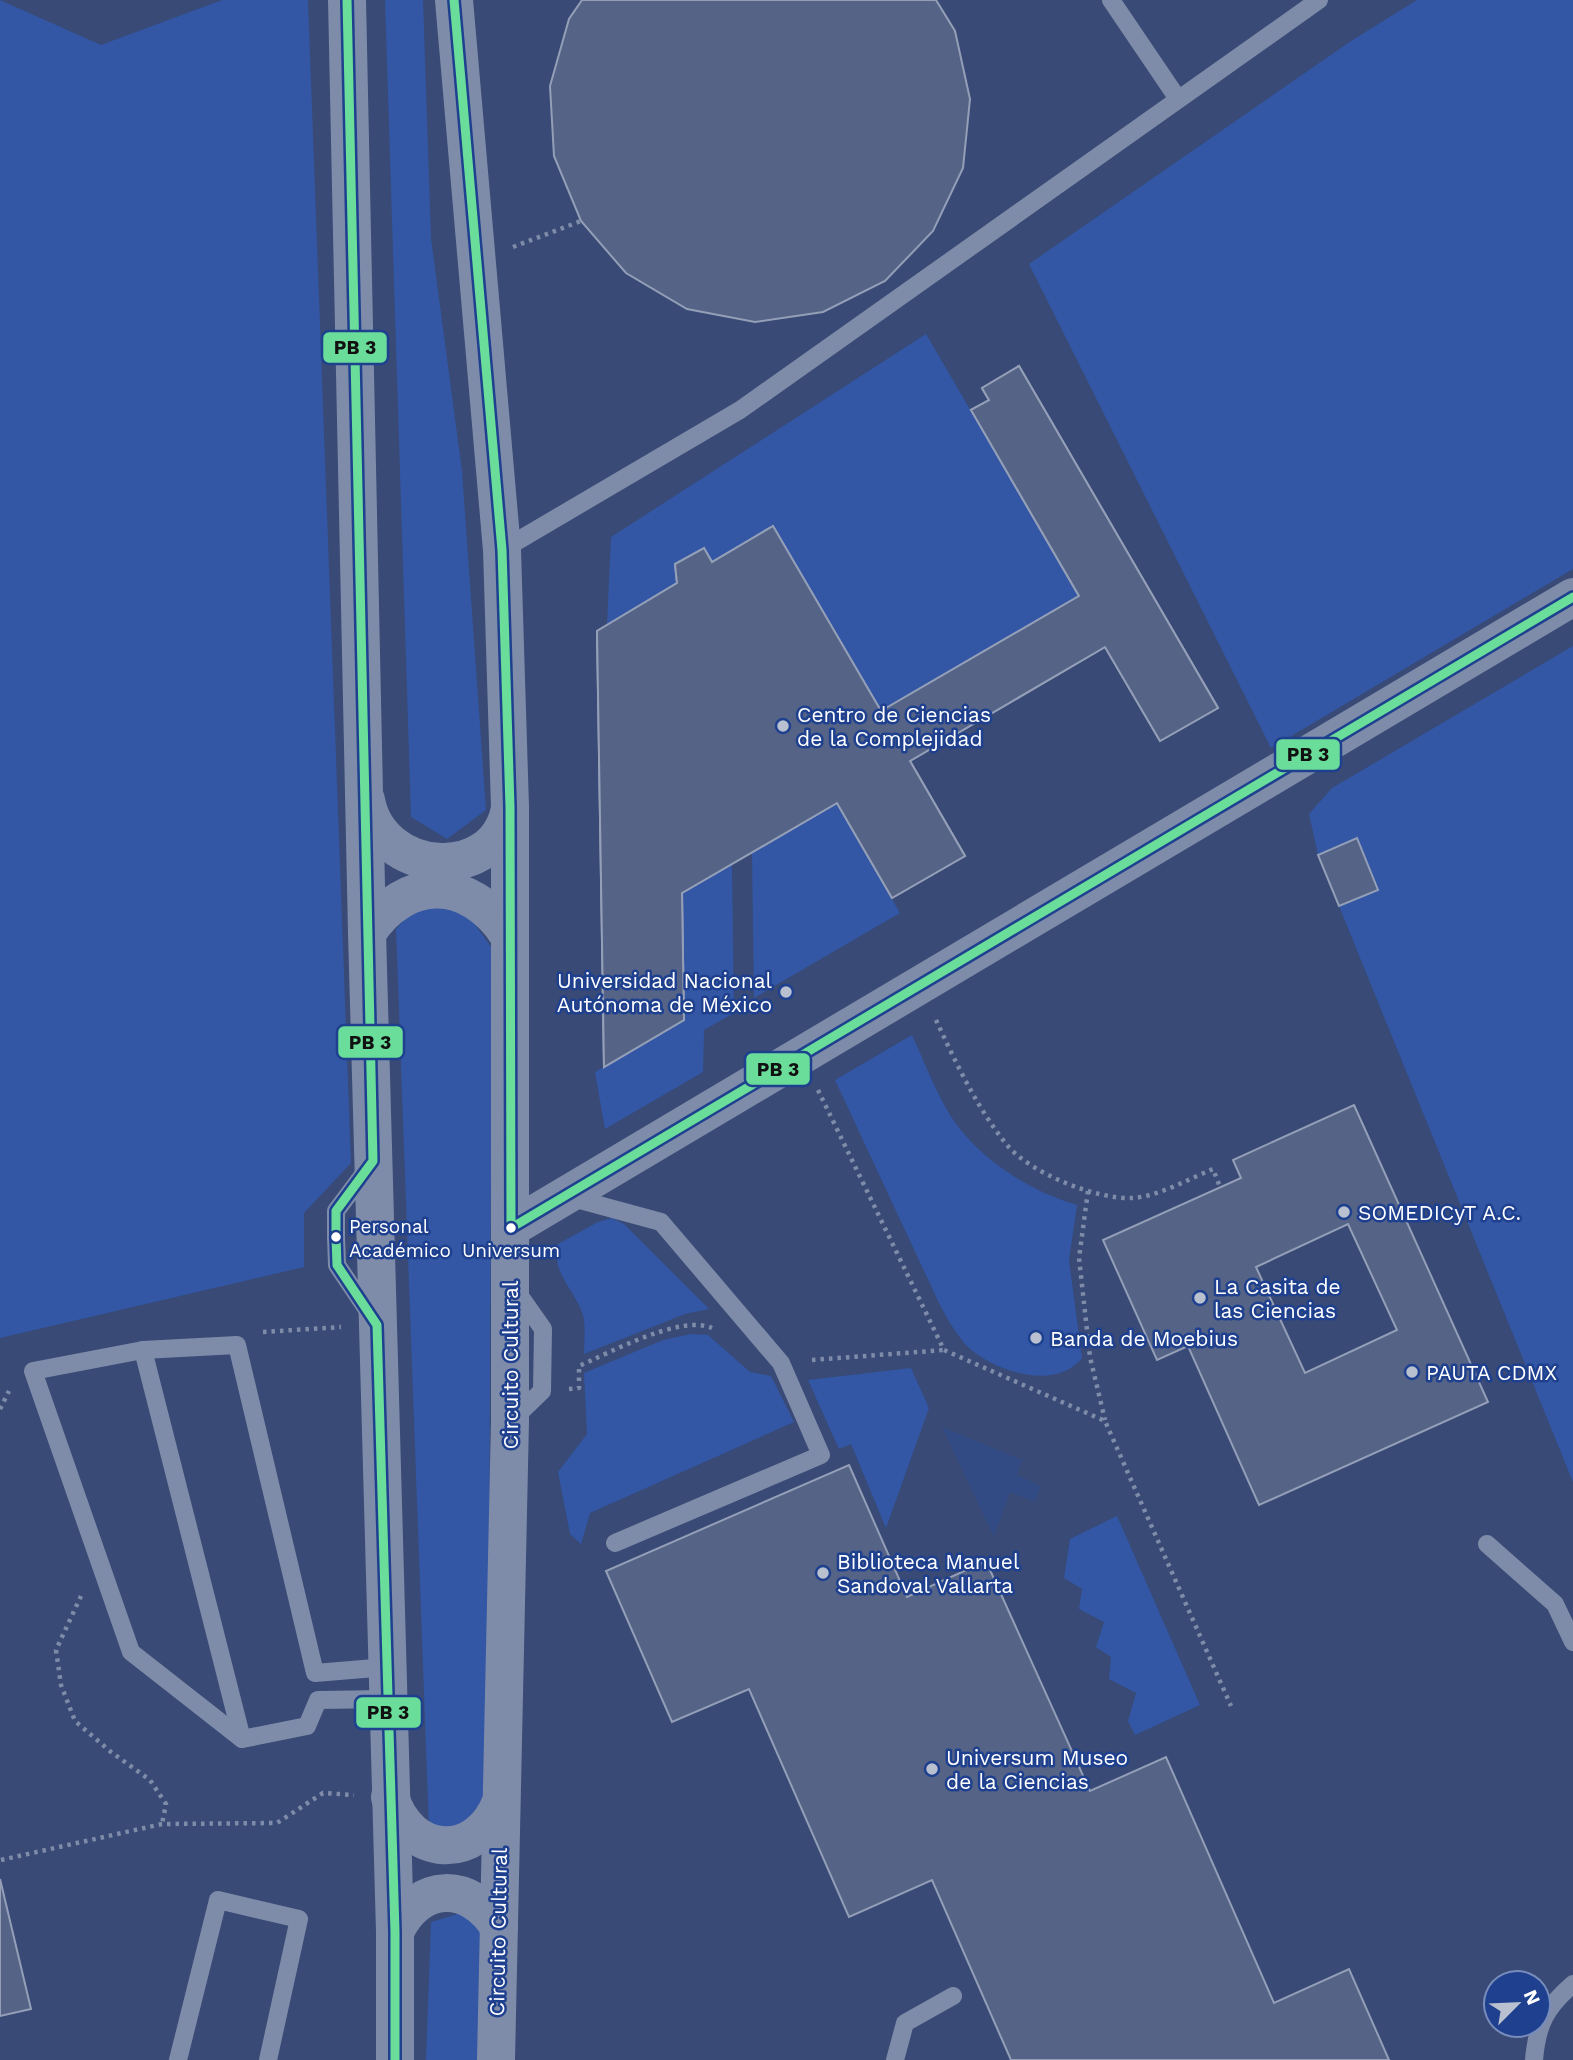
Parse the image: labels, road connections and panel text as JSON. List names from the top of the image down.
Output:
{
  "streets": {
    "street": ["Circuito Cultural"]
  },
  "places": [
    "Centro de Ciencias de la Complejidad",
    "Universidad Nacional Autónoma de México",
    "SOMEDICyT A.C.",
    "Universum",
    "Personal Académico",
    "La Casita de las Ciencias",
    "Banda de Moebius",
    "PAUTA CDMX",
    "Biblioteca Manuel Sandoval Vallarta",
    "Universum Museo de la Ciencias"
  ],
  "north": "top right"
}
